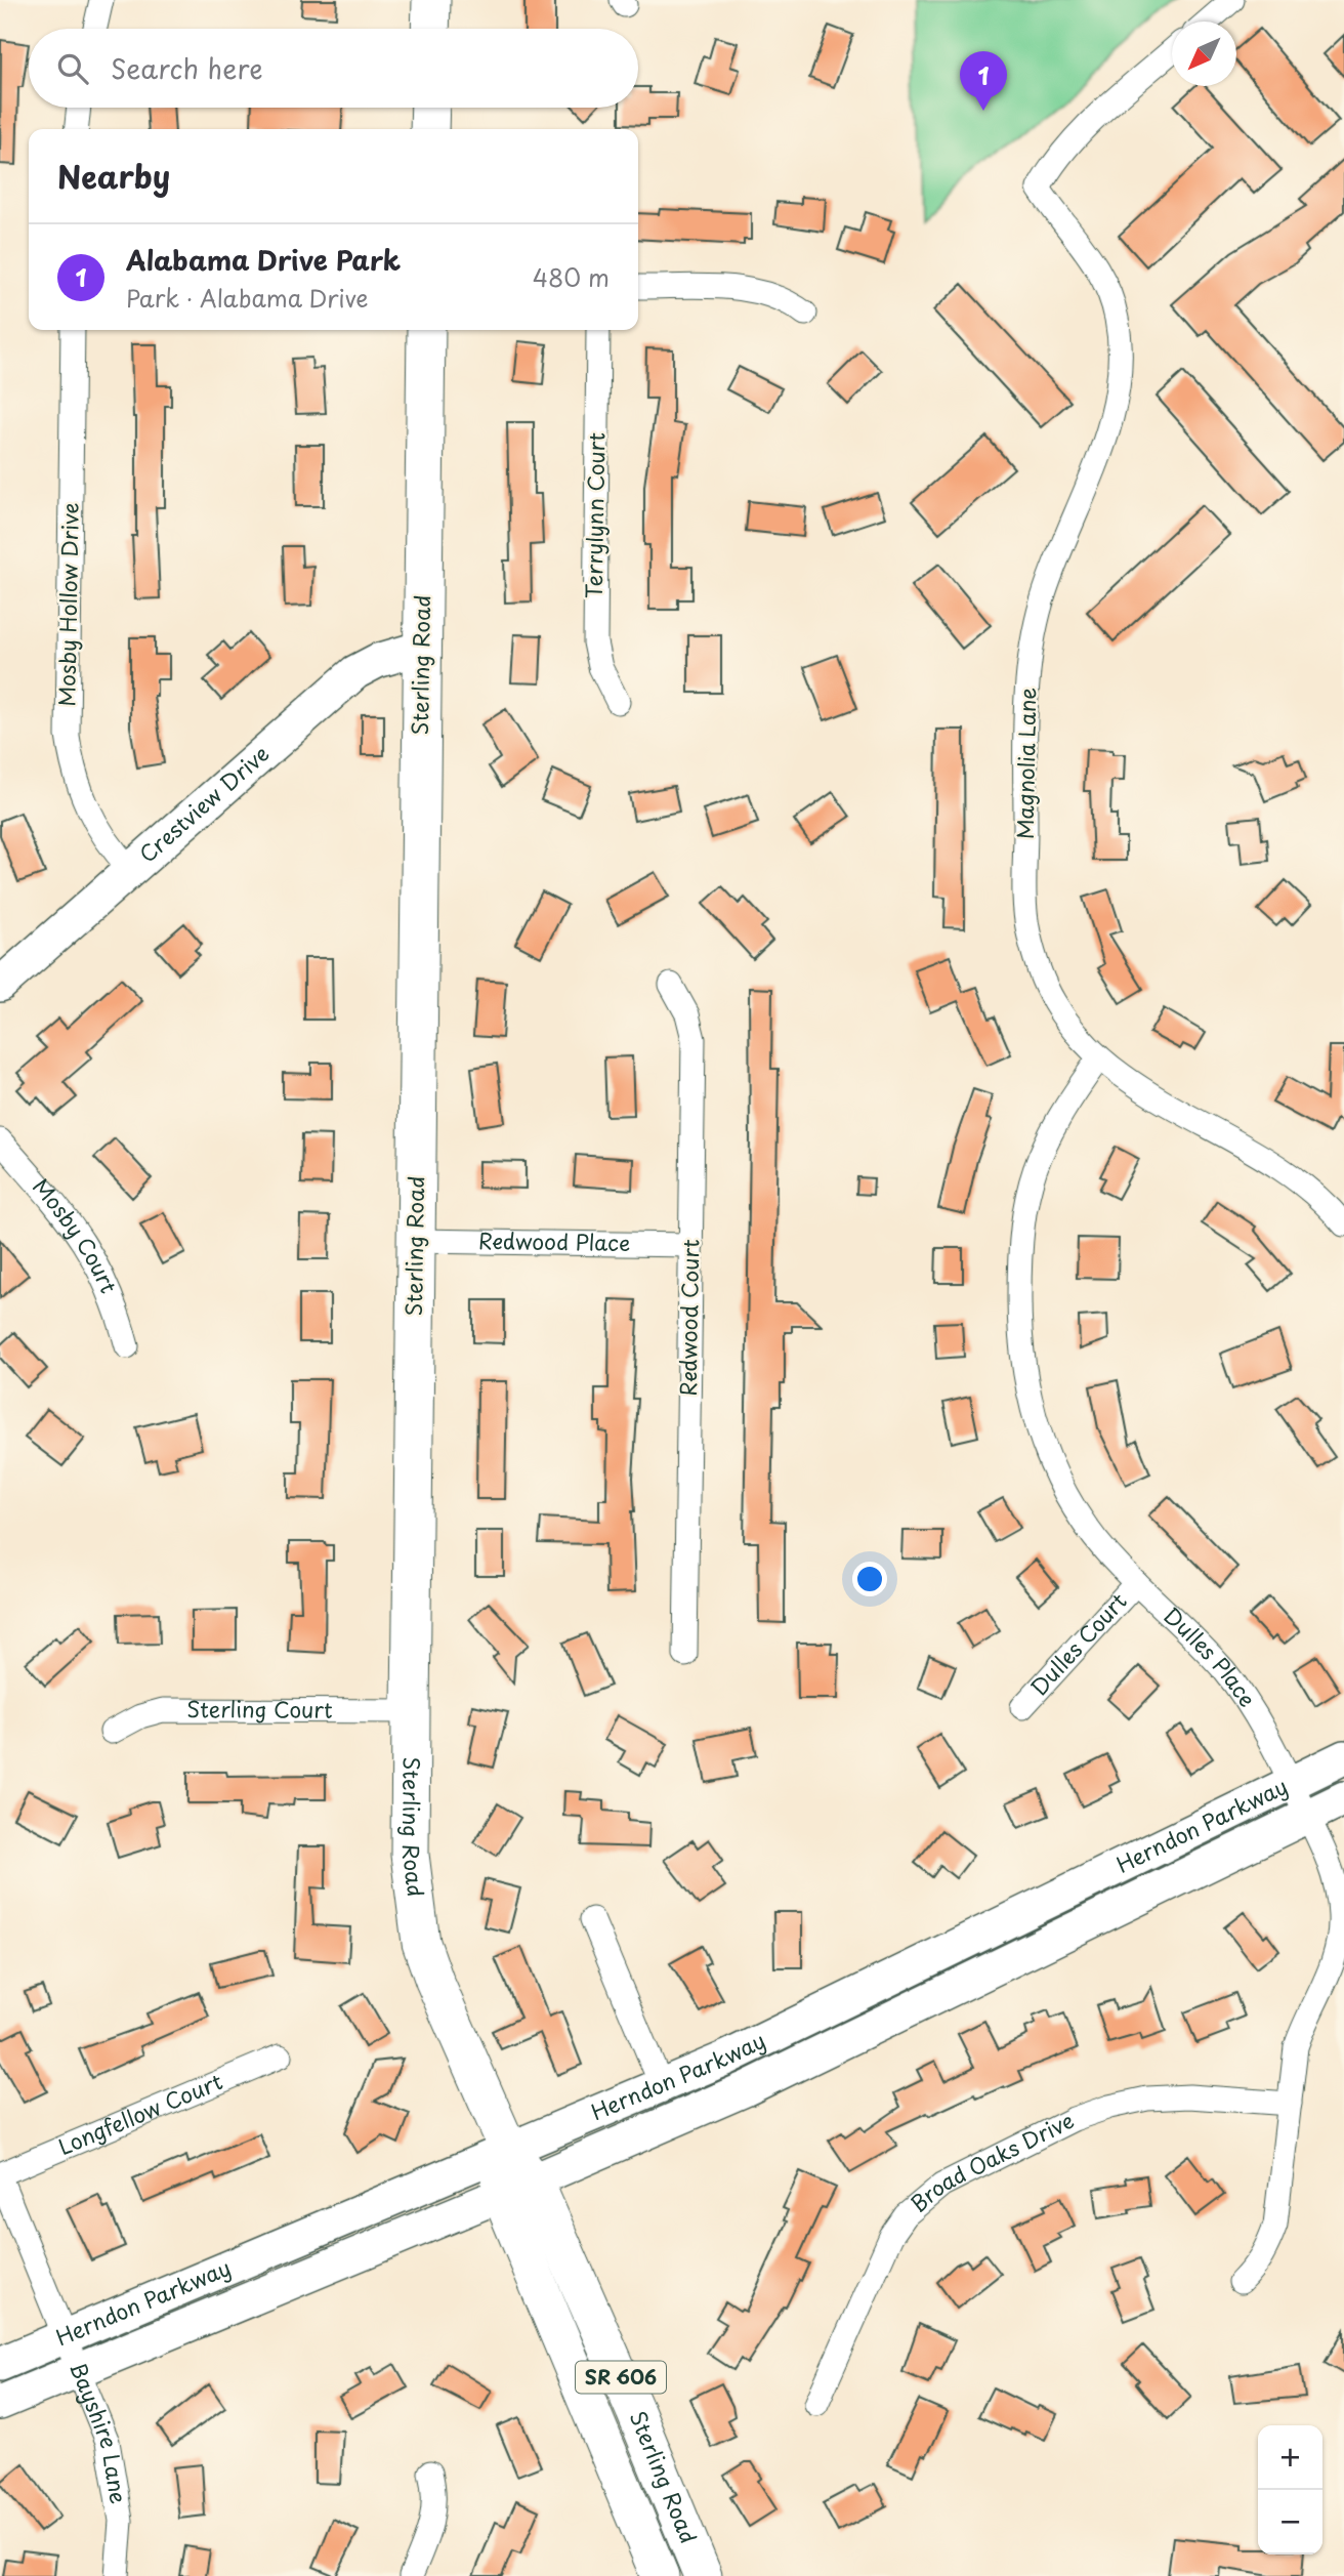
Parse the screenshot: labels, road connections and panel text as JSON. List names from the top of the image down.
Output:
{
  "streets": {
    "main road": [
      "Sterling Road",
      "Crestview Drive",
      "Herndon Parkway",
      "SR 606"
    ],
    "street": [
      "Terrylynn Court",
      "Mosby Hollow Drive",
      "Magnolia Lane",
      "Mosby Court",
      "Redwood Place",
      "Redwood Court",
      "Dulles Court",
      "Dulles Place",
      "Sterling Court",
      "Longfellow Court",
      "Broad Oaks Drive",
      "Bayshire Lane"
    ]
  },
  "crossings": [
    ["Mosby Hollow Drive", "Crestview Drive"],
    ["Sterling Road", "Crestview Drive"],
    ["Sterling Road", "Redwood Place"],
    ["Sterling Road", "Sterling Court"],
    ["Sterling Road", "Herndon Parkway"],
    ["Magnolia Lane", "Dulles Place"],
    ["Redwood Place", "Redwood Court"],
    ["Dulles Court", "Dulles Place"],
    ["Dulles Place", "Herndon Parkway"],
    ["Dulles Place", "Broad Oaks Drive"],
    ["Herndon Parkway", "Bayshire Lane"],
    ["Longfellow Court", "Bayshire Lane"]
  ],
  "north": "bottom left",
  "page": {
    "search": "Search here",
    "pins": "1",
    "heading": "Nearby",
    "list": [
      {
        "mark": "1",
        "name": "Alabama Drive Park",
        "note": "Park · Alabama Drive",
        "value": "480 m"
      }
    ],
    "map_buttons": ["+", "−"]
  }
}
